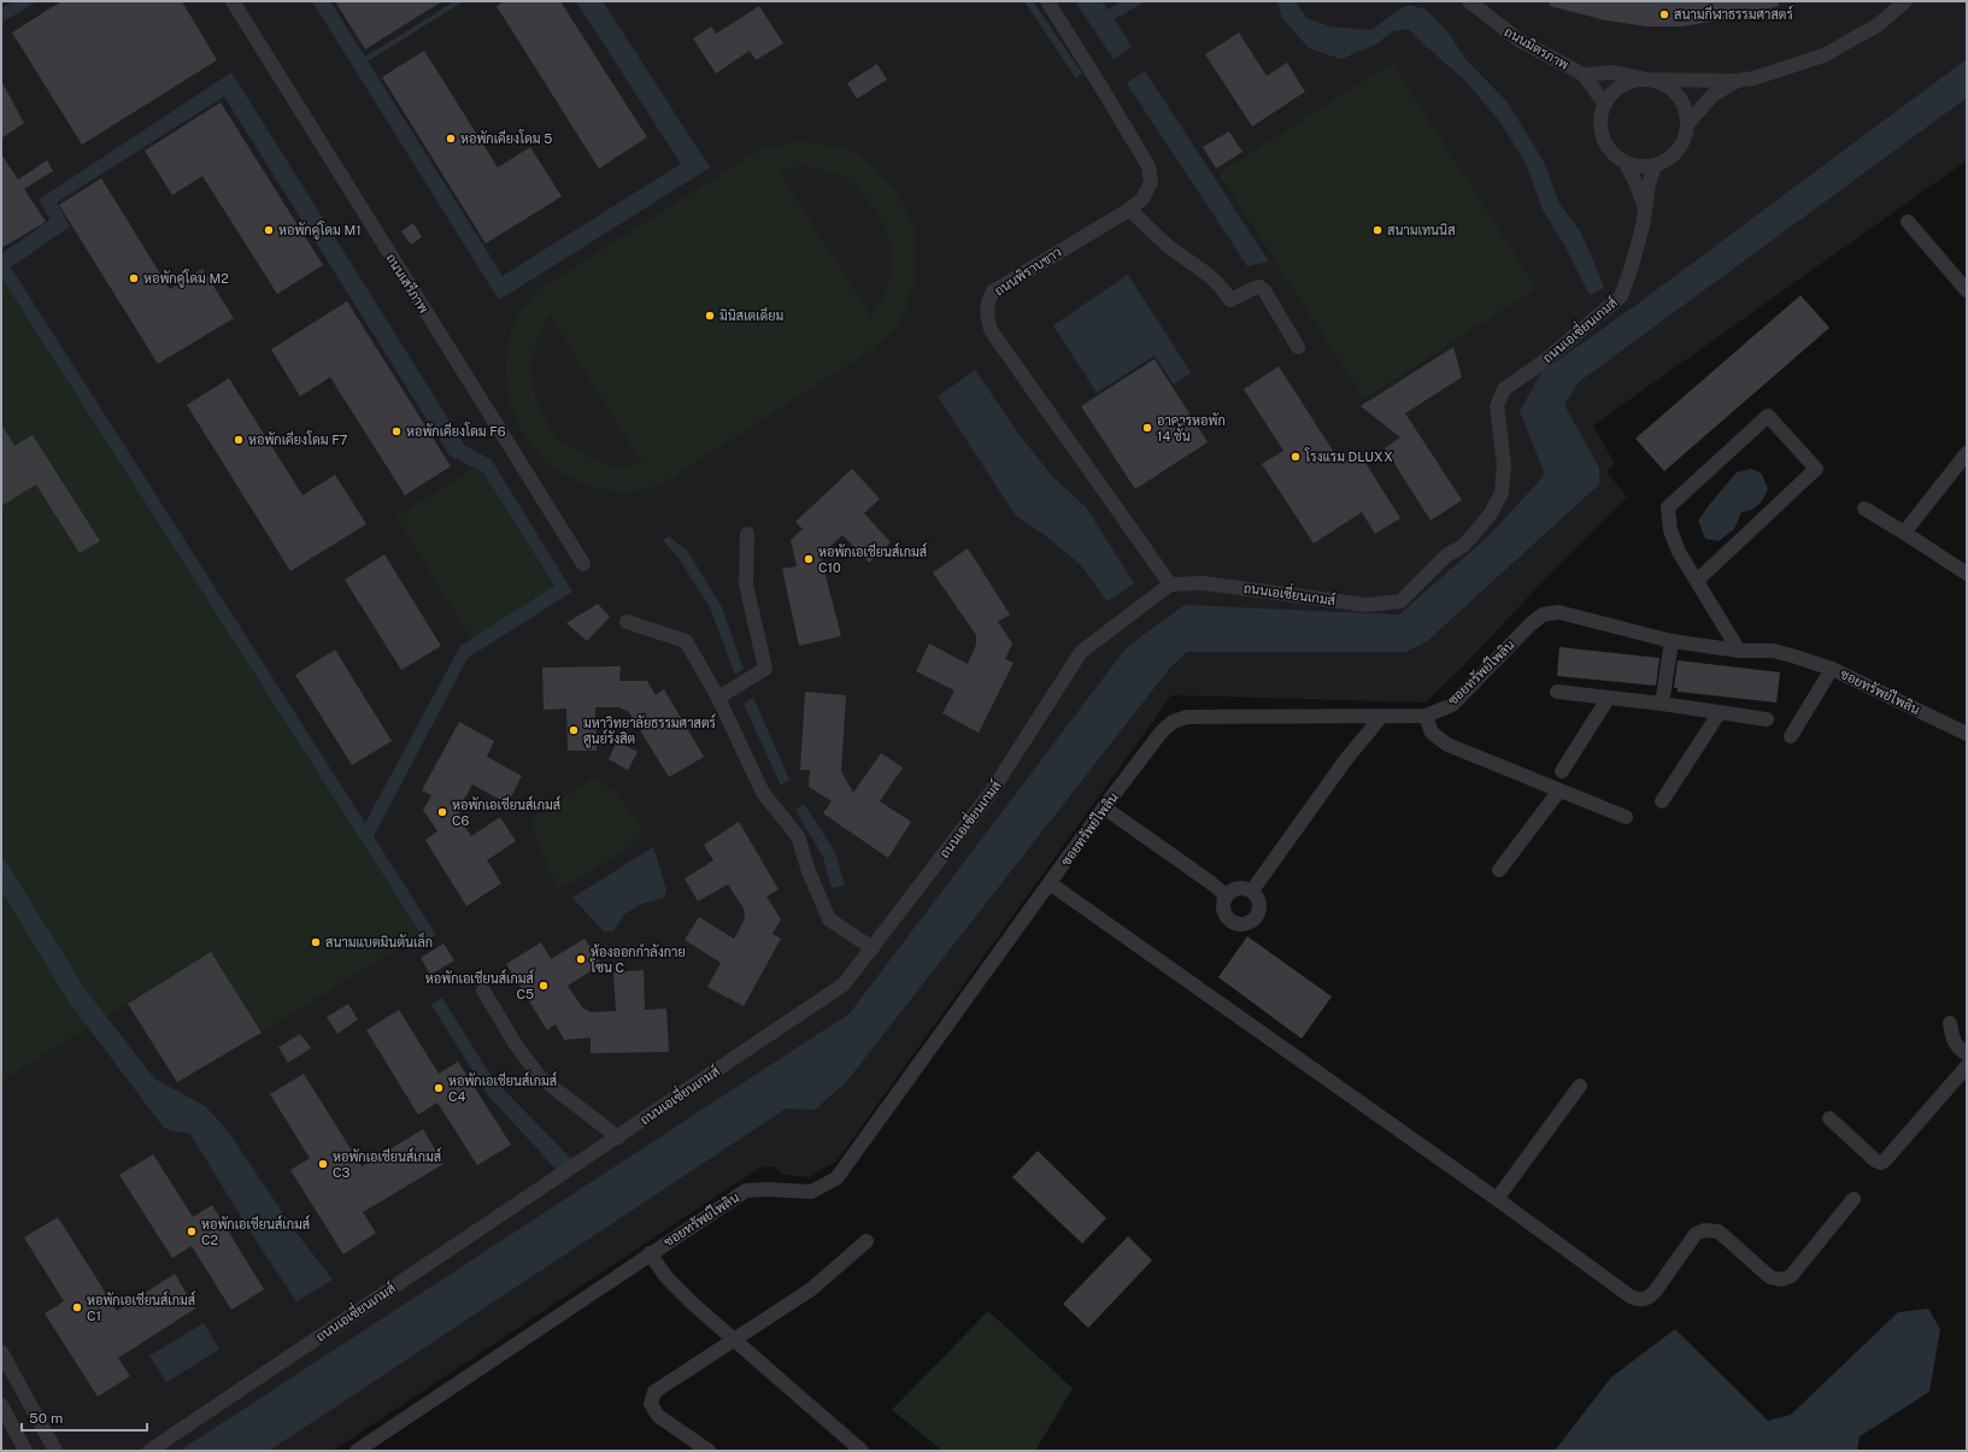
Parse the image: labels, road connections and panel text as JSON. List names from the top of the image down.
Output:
{
  "streets": {
    "street": [
      "ถนนมิตรภาพ",
      "ถนนพิราบขาว",
      "ถนนเสรีภาพ",
      "ถนนเอเซี่ยนเกมส์",
      "ซอยทรัพย์ไพลิน"
    ]
  },
  "crossings": [
    ["ถนนมิตรภาพ", "ถนนเอเซี่ยนเกมส์"],
    ["ถนนพิราบขาว", "ถนนเอเซี่ยนเกมส์"]
  ],
  "places": [
    "สนามกีฬาธรรมศาสตร์",
    "หอพักเคียงโดม 5",
    "หอพักคู่โดม M1",
    "สนามเทนนิส",
    "หอพักคู่โดม M2",
    "มินิสเตเดียม",
    "อาคารหอพัก 14 ชั้น",
    "หอพักเคียงโดม F6",
    "หอพักเคียงโดม F7",
    "โรงแรม DLUXX",
    "หอพักเอเชียนส์เกมส์ C10",
    "มหาวิทยาลัยธรรมศาสตร์ ศูนย์รังสิต",
    "หอพักเอเชียนส์เกมส์ C6",
    "สนามแบตมินตันเล็ก",
    "ห้องออกกำลังกาย โซน C",
    "หอพักเอเชียนส์เกมส์ C5",
    "หอพักเอเชียนส์เกมส์ C4",
    "หอพักเอเชียนส์เกมส์ C3",
    "หอพักเอเชียนส์เกมส์ C2",
    "หอพักเอเชียนส์เกมส์ C1"
  ],
  "scale_bar": "50 m"
}
